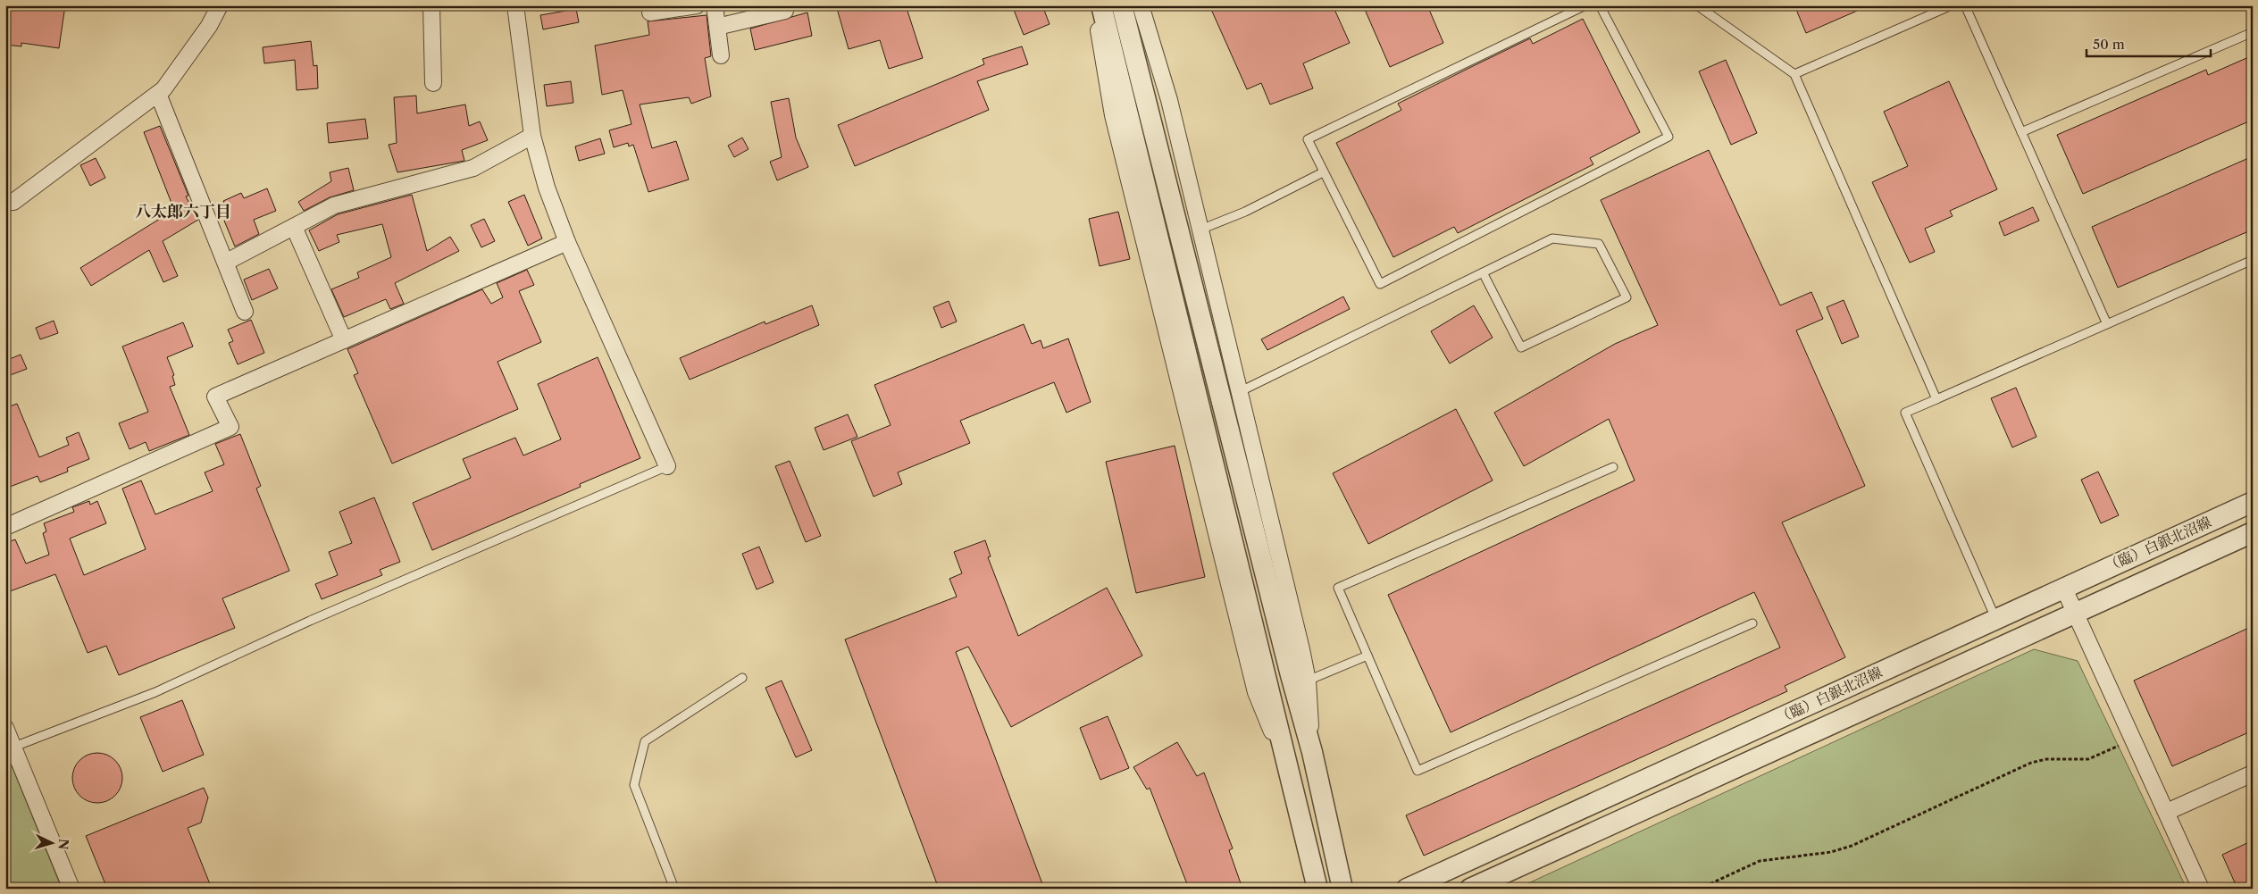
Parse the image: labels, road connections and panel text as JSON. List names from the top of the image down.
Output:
{
  "streets": {
    "street": ["（臨）白銀北沼線"]
  },
  "districts": ["八太郎六丁目"],
  "scale_bar": "50 m",
  "north": "right"
}
